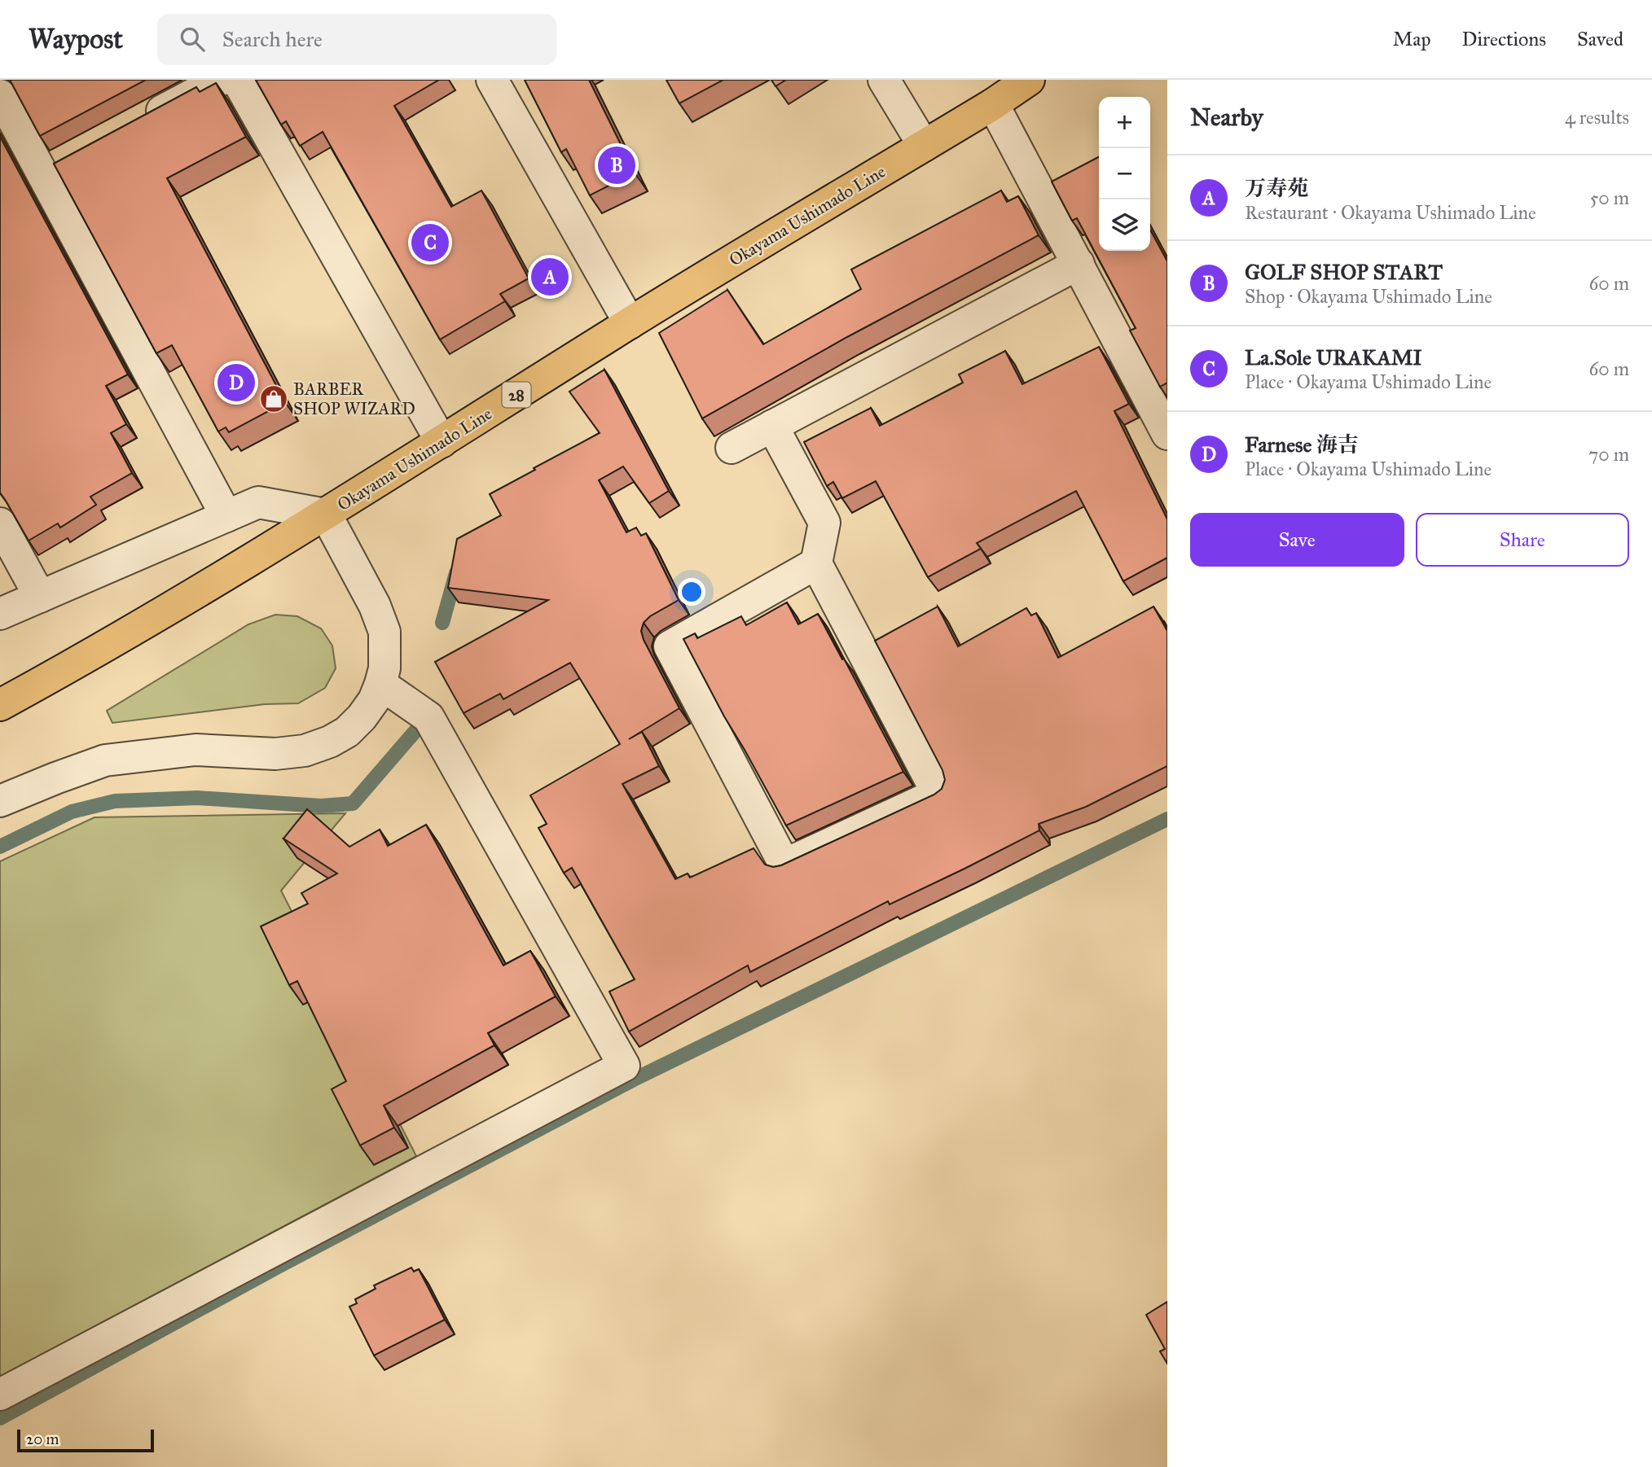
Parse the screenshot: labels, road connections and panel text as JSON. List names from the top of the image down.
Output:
{
  "streets": {
    "main road": ["Okayama Ushimado Line", "28"]
  },
  "places": {
    "shop": ["BARBER SHOP WIZARD"]
  },
  "scale_bar": "20 m",
  "page": {
    "header": "Waypost",
    "search": "Search here",
    "nav": ["Map", "Directions", "Saved"],
    "heading": ["Nearby", "4 results"],
    "map_buttons": ["+", "−"],
    "pins": [
      "B",
      "C",
      "A",
      "D"
    ],
    "list": [
      {
        "mark": "A",
        "name": "万寿苑",
        "note": "Restaurant · Okayama Ushimado Line",
        "value": "50 m"
      },
      {
        "mark": "B",
        "name": "GOLF SHOP START",
        "note": "Shop · Okayama Ushimado Line",
        "value": "60 m"
      },
      {
        "mark": "C",
        "name": "La.Sole URAKAMI",
        "note": "Place · Okayama Ushimado Line",
        "value": "60 m"
      },
      {
        "mark": "D",
        "name": "Farnese 海吉",
        "note": "Place · Okayama Ushimado Line",
        "value": "70 m"
      }
    ],
    "buttons": ["Save", "Share"],
    "scale": "20 m"
  }
}
